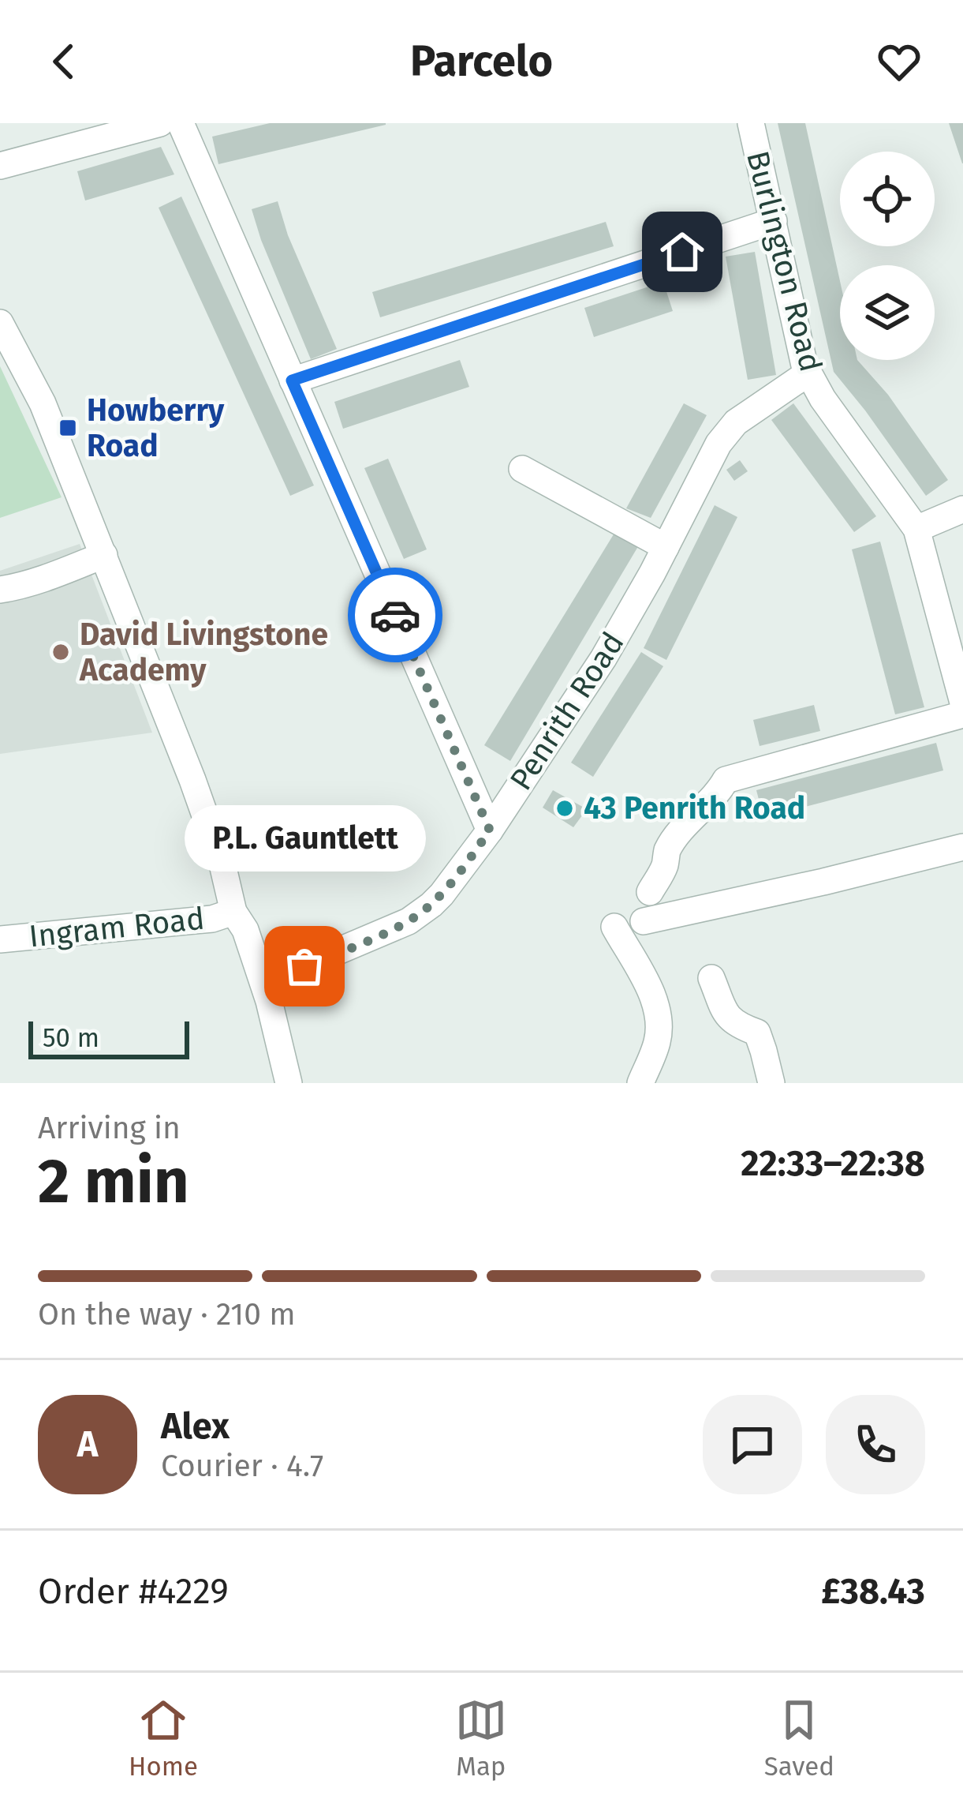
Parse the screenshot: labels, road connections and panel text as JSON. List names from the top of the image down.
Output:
{
  "streets": {
    "street": ["Burlington Road", "Penrith Road", "Ingram Road"]
  },
  "crossings": [
    ["Burlington Road", "Penrith Road"]
  ],
  "places": {
    "transit": ["Howberry Road"],
    "other": ["David Livingstone Academy", "43 Penrith Road", "P.L. Gauntlett"]
  },
  "scale_bar": "50 m",
  "page": {
    "header": "Parcelo",
    "bubble": "P.L. Gauntlett",
    "scale": "50 m",
    "heading": ["2 min", "Arriving in", "22:33–22:38"],
    "panel": [
      "Alex",
      "Courier · 4.7",
      "Order #4229",
      "£38.43"
    ],
    "bar": "On the way · 210 m",
    "round": "A",
    "tabs": ["Home", "Map", "Saved"]
  }
}
